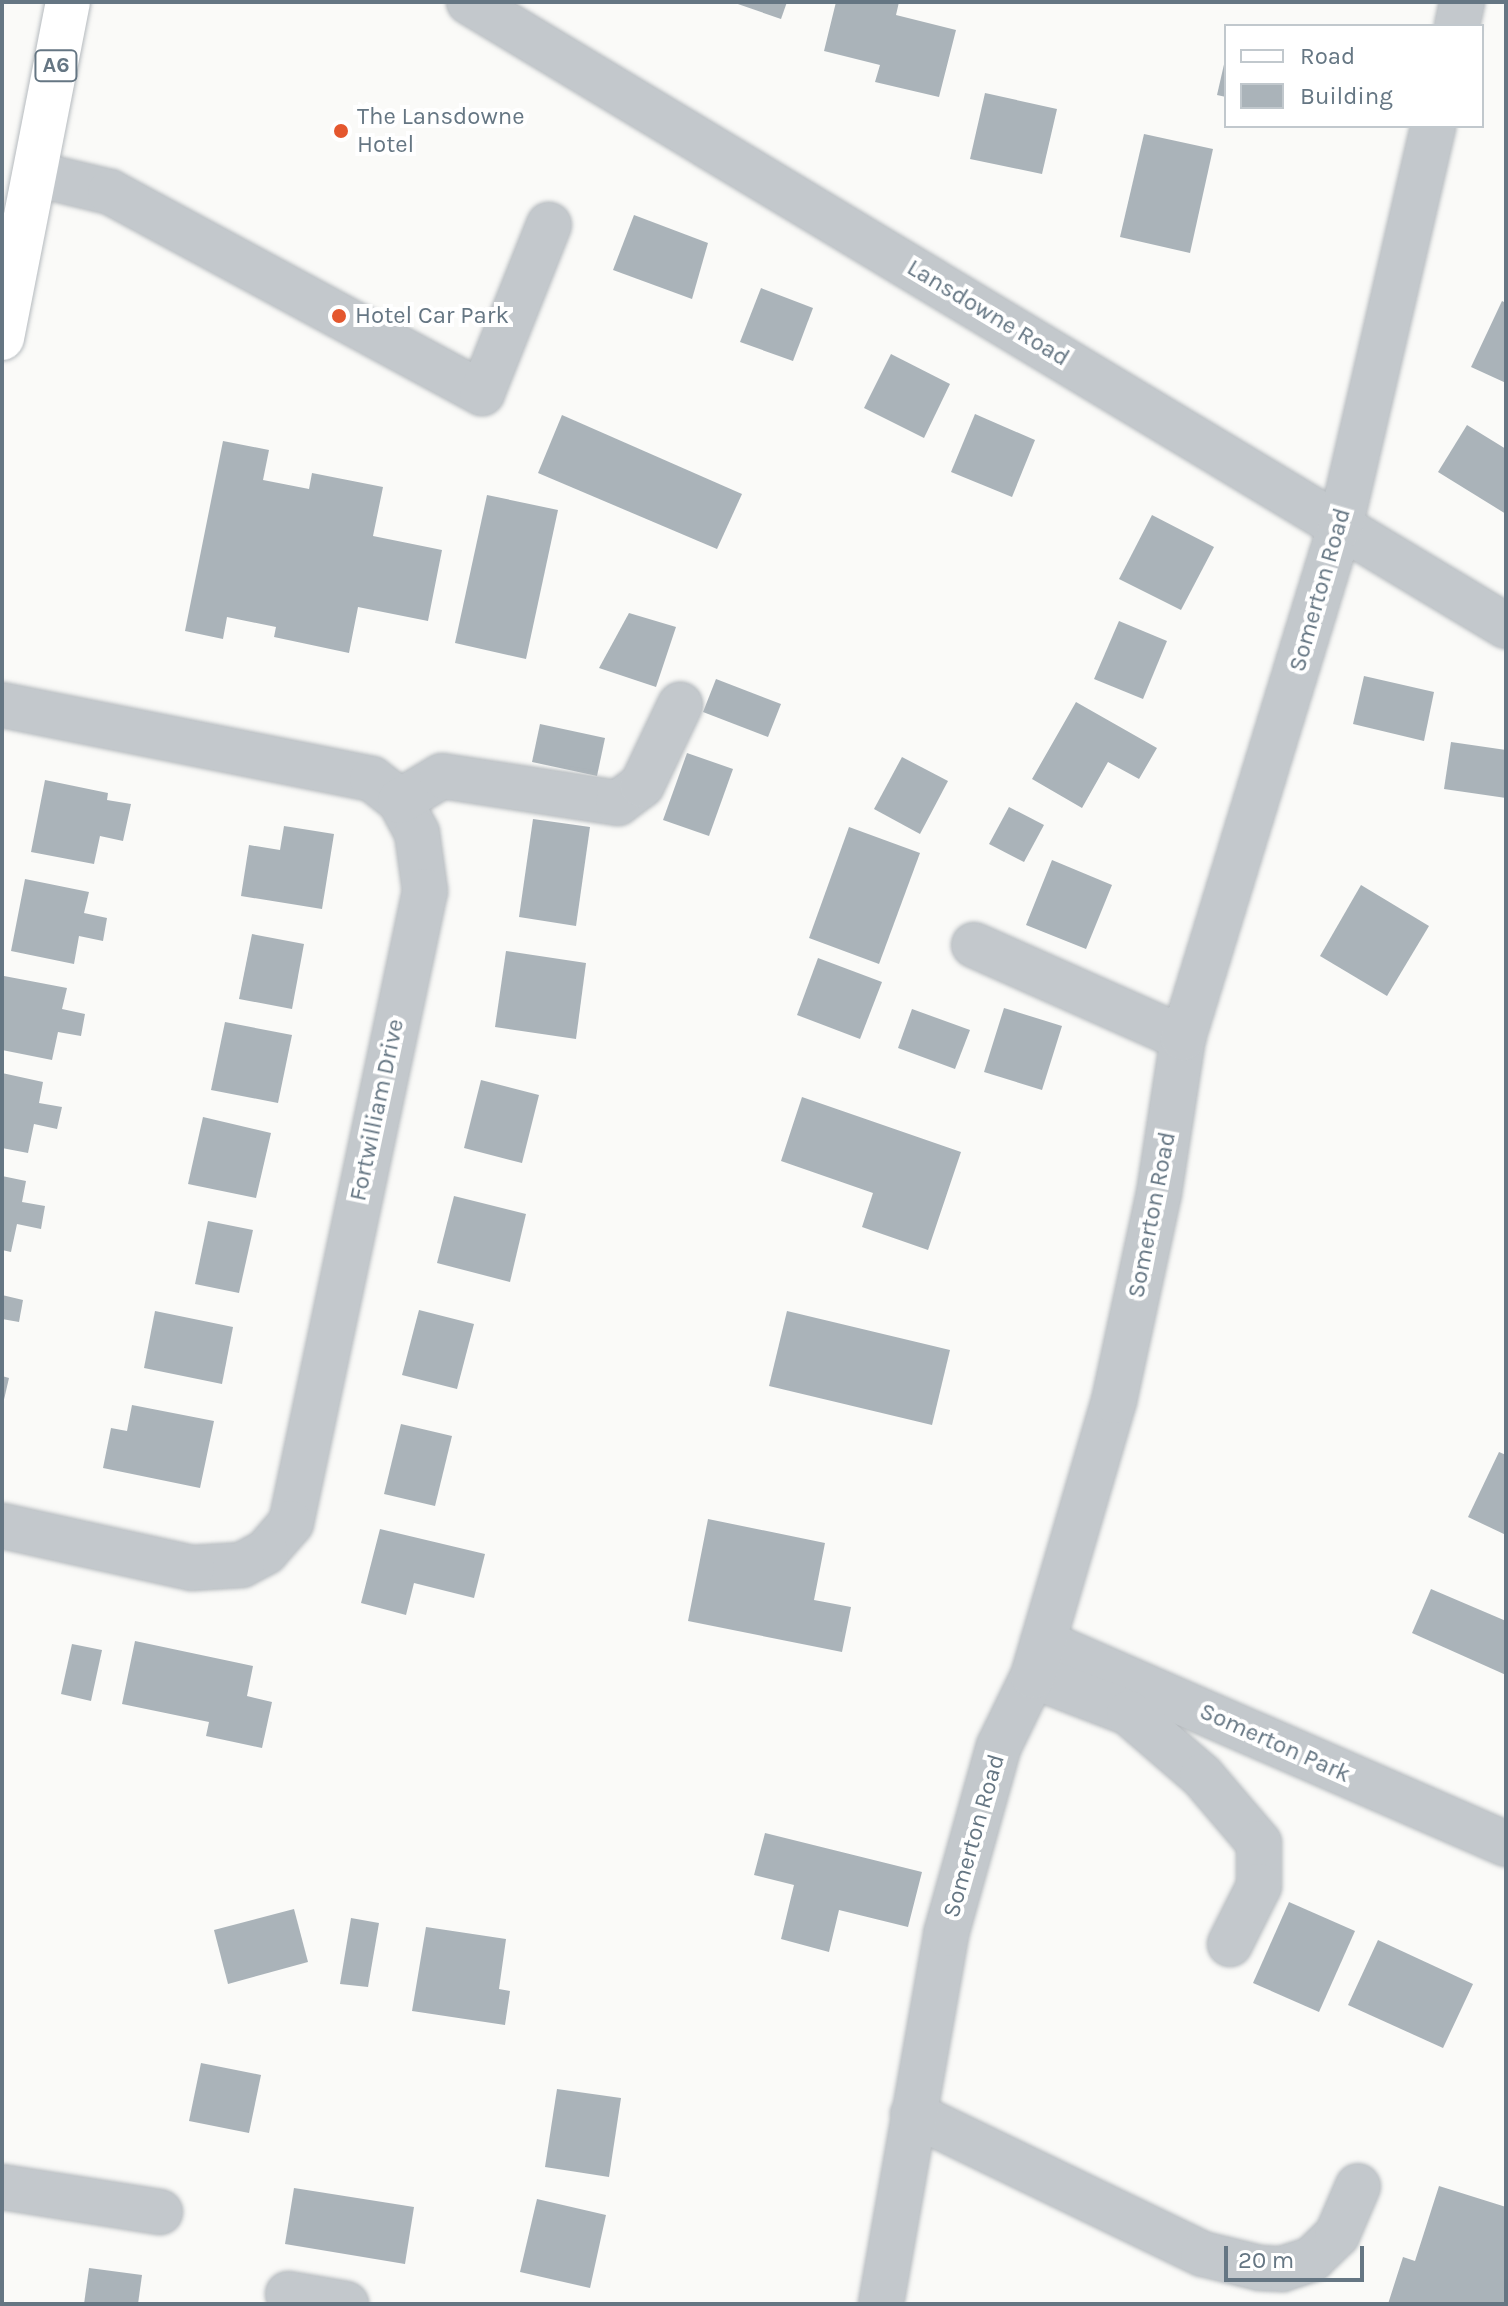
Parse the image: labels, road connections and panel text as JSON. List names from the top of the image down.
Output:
{
  "streets": {
    "main road": ["A6"],
    "street": [
      "Lansdowne Road",
      "Somerton Road",
      "Fortwilliam Drive",
      "Somerton Park"
    ]
  },
  "crossings": [
    ["Lansdowne Road", "Somerton Road"],
    ["Somerton Road", "Somerton Park"]
  ],
  "places": ["The Lansdowne Hotel", "Hotel Car Park"],
  "legend": ["Road", "Building"],
  "scale_bar": "20 m"
}
